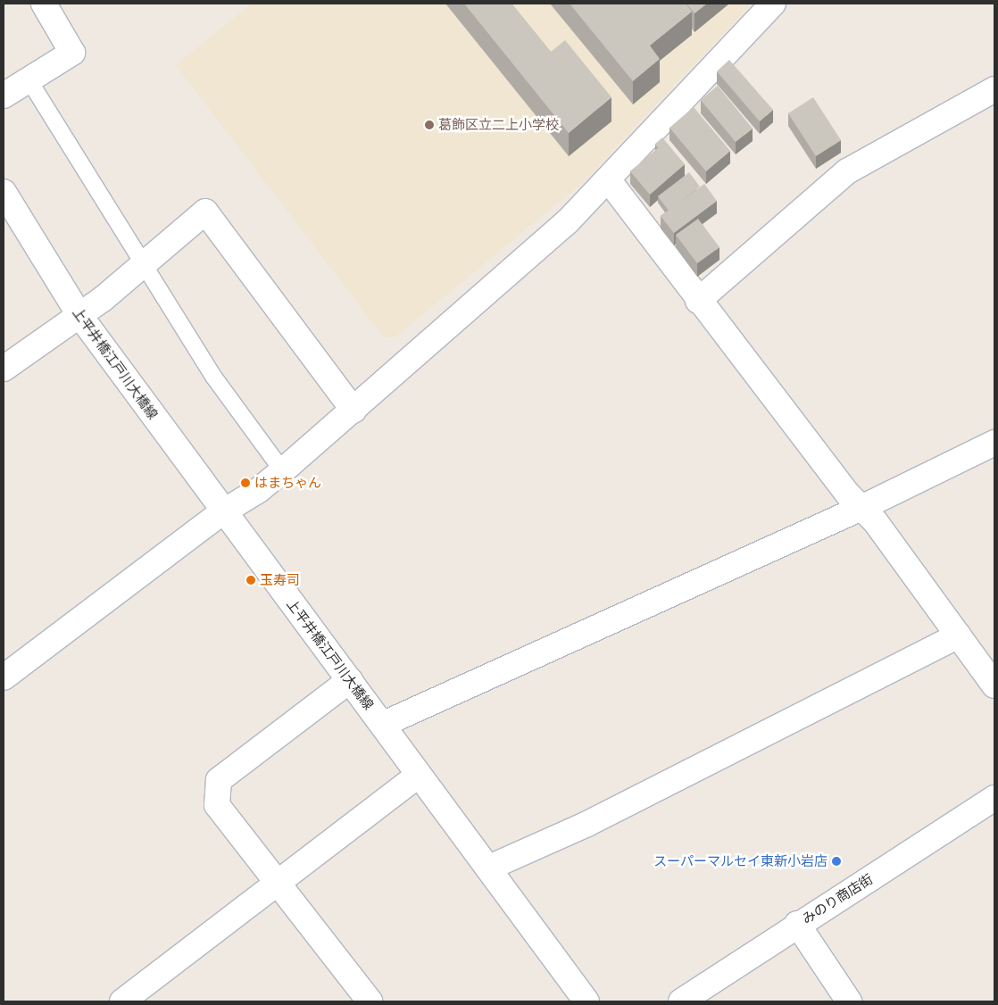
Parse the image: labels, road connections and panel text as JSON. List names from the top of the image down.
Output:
{
  "streets": {
    "street": ["上平井橋江戸川大橋線", "みのり商店街"]
  },
  "places": [
    "葛飾区立二上小学校",
    "はまちゃん",
    "玉寿司",
    "スーパーマルセイ東新小岩店"
  ]
}
